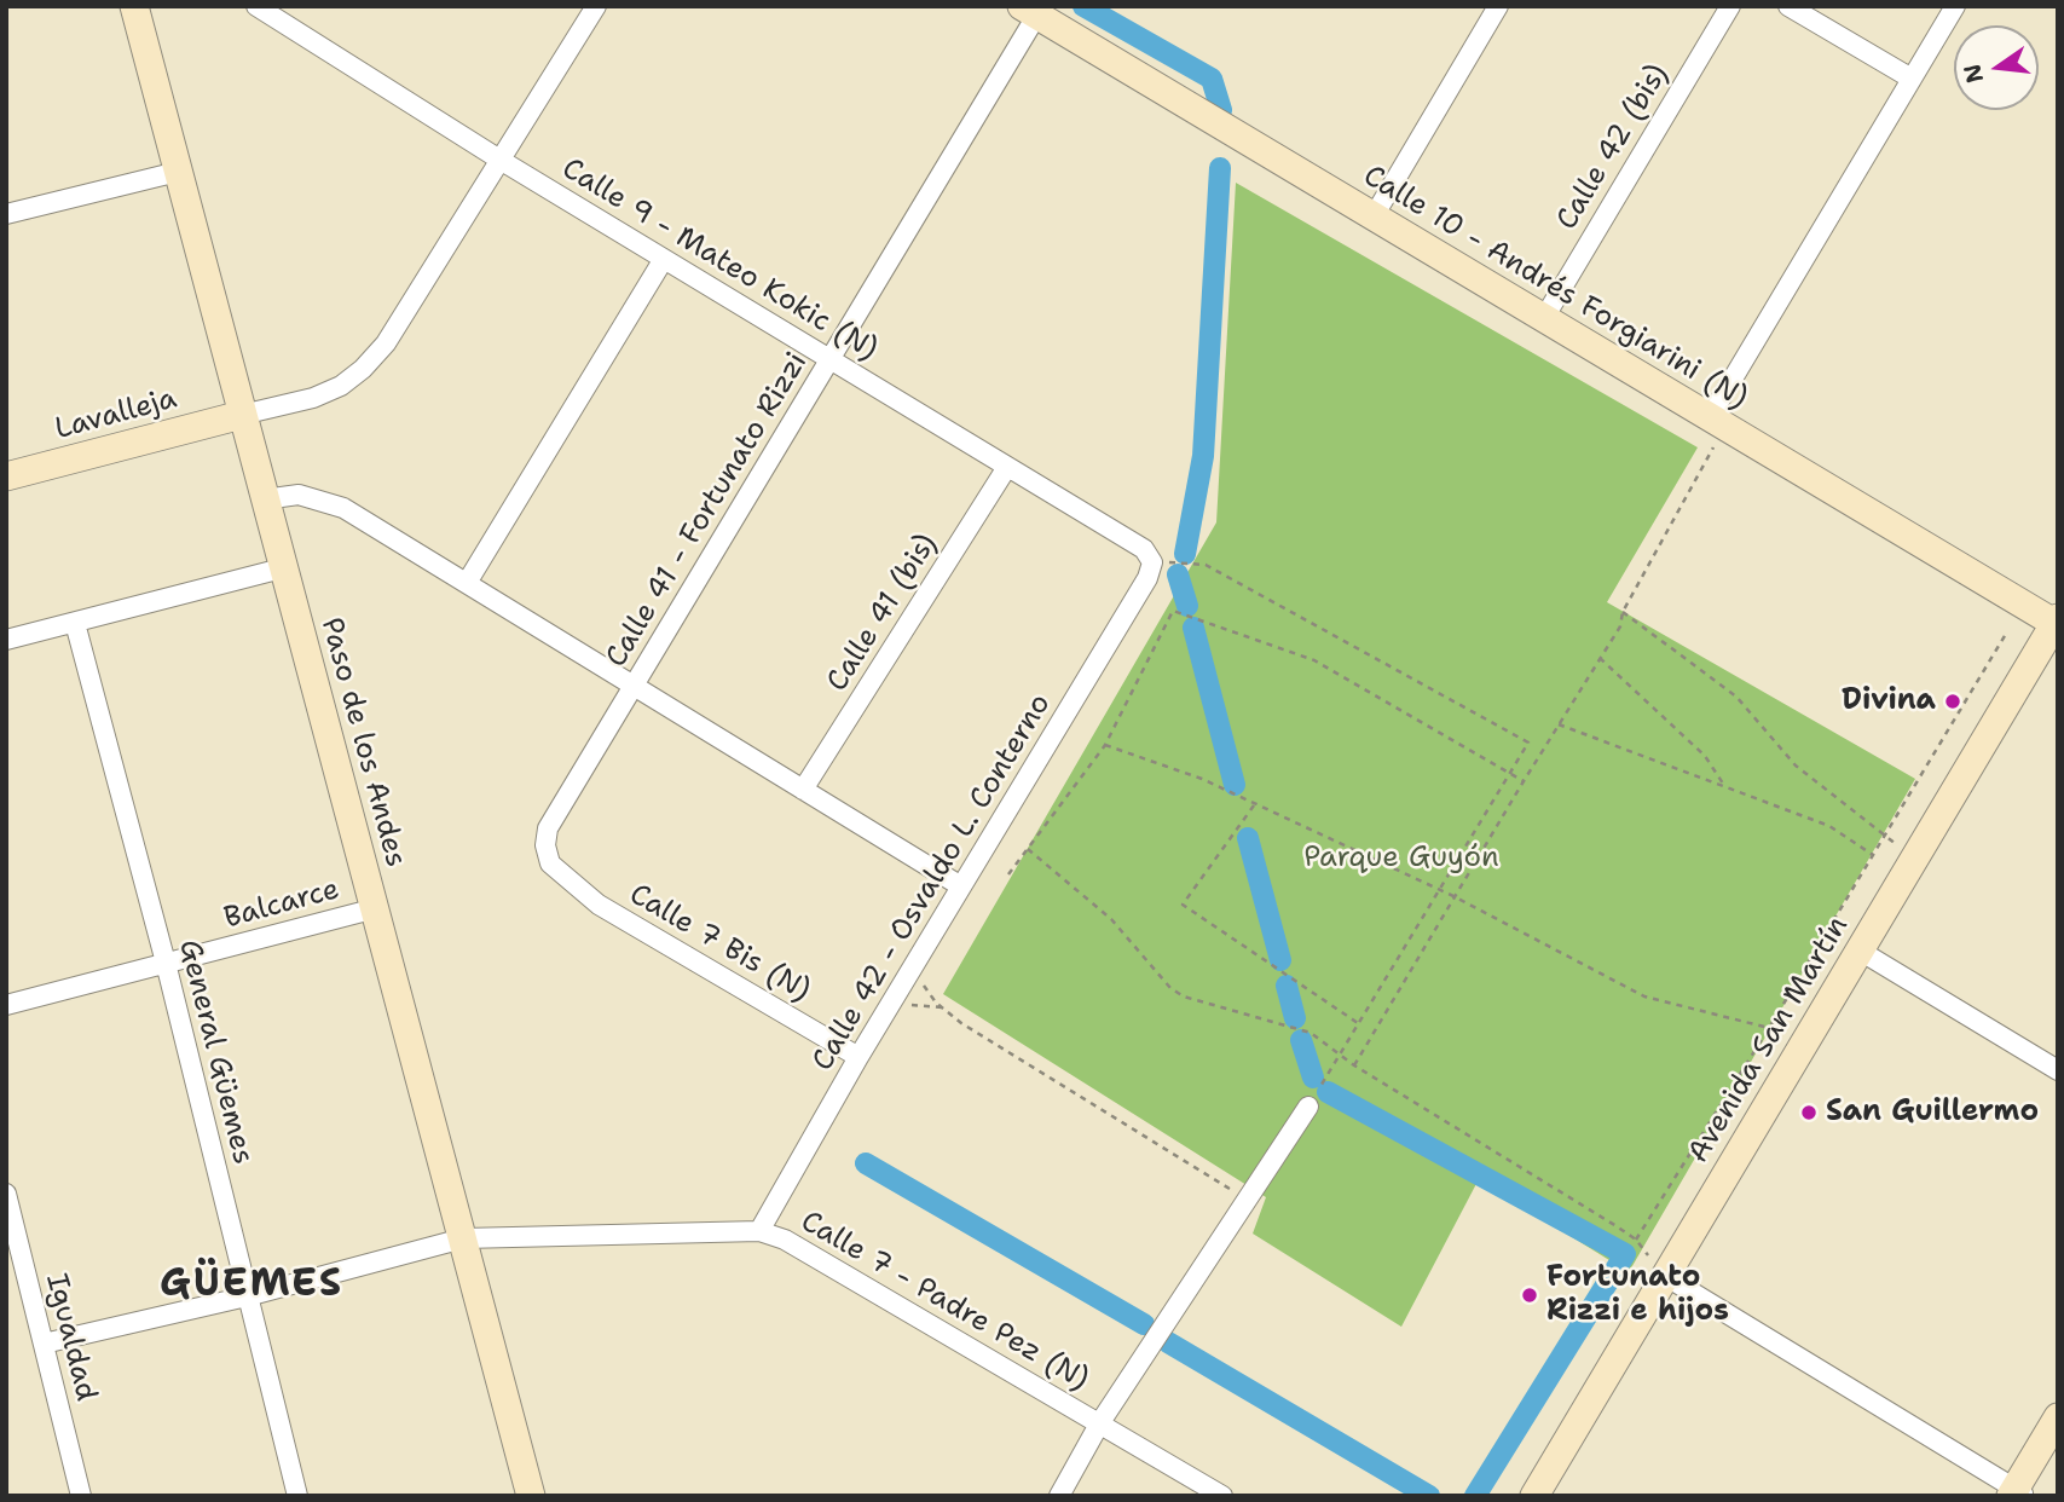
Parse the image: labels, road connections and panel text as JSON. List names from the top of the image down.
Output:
{
  "streets": {
    "street": [
      "Calle 42 (bis)",
      "Calle 9 - Mateo Kokic (N)",
      "Calle 10 - Andrés Forgiarini (N)",
      "Lavalleja",
      "Calle 41 - Fortunato Rizzi",
      "Calle 41 (bis)",
      "Paso de los Andes",
      "Calle 42 - Osvaldo L. Conterno",
      "Balcarce",
      "Calle 7 Bis (N)",
      "Avenida San Martín",
      "General Güemes",
      "Calle 7 - Padre Pez (N)",
      "Igualdad"
    ]
  },
  "crossings": [
    ["Calle 42 (bis)", "Calle 10 - Andrés Forgiarini (N)"],
    ["Calle 9 - Mateo Kokic (N)", "Calle 41 - Fortunato Rizzi"],
    ["Calle 9 - Mateo Kokic (N)", "Calle 41 (bis)"],
    ["Calle 9 - Mateo Kokic (N)", "Calle 42 - Osvaldo L. Conterno"],
    ["Calle 10 - Andrés Forgiarini (N)", "Calle 41 - Fortunato Rizzi"],
    ["Calle 10 - Andrés Forgiarini (N)", "Avenida San Martín"],
    ["Lavalleja", "Paso de los Andes"],
    ["Calle 41 - Fortunato Rizzi", "Calle 7 Bis (N)"],
    ["Paso de los Andes", "Balcarce"],
    ["Paso de los Andes", "Calle 7 - Padre Pez (N)"],
    ["Calle 42 - Osvaldo L. Conterno", "Calle 7 Bis (N)"],
    ["Calle 42 - Osvaldo L. Conterno", "Calle 7 - Padre Pez (N)"],
    ["Balcarce", "General Güemes"],
    ["General Güemes", "Calle 7 - Padre Pez (N)"],
    ["Calle 7 - Padre Pez (N)", "Igualdad"]
  ],
  "districts": ["GÜEMES"],
  "parks": ["Parque Guyón"],
  "places": ["Divina", "San Guillermo", "Fortunato Rizzi e hijos"],
  "north": "left"
}
